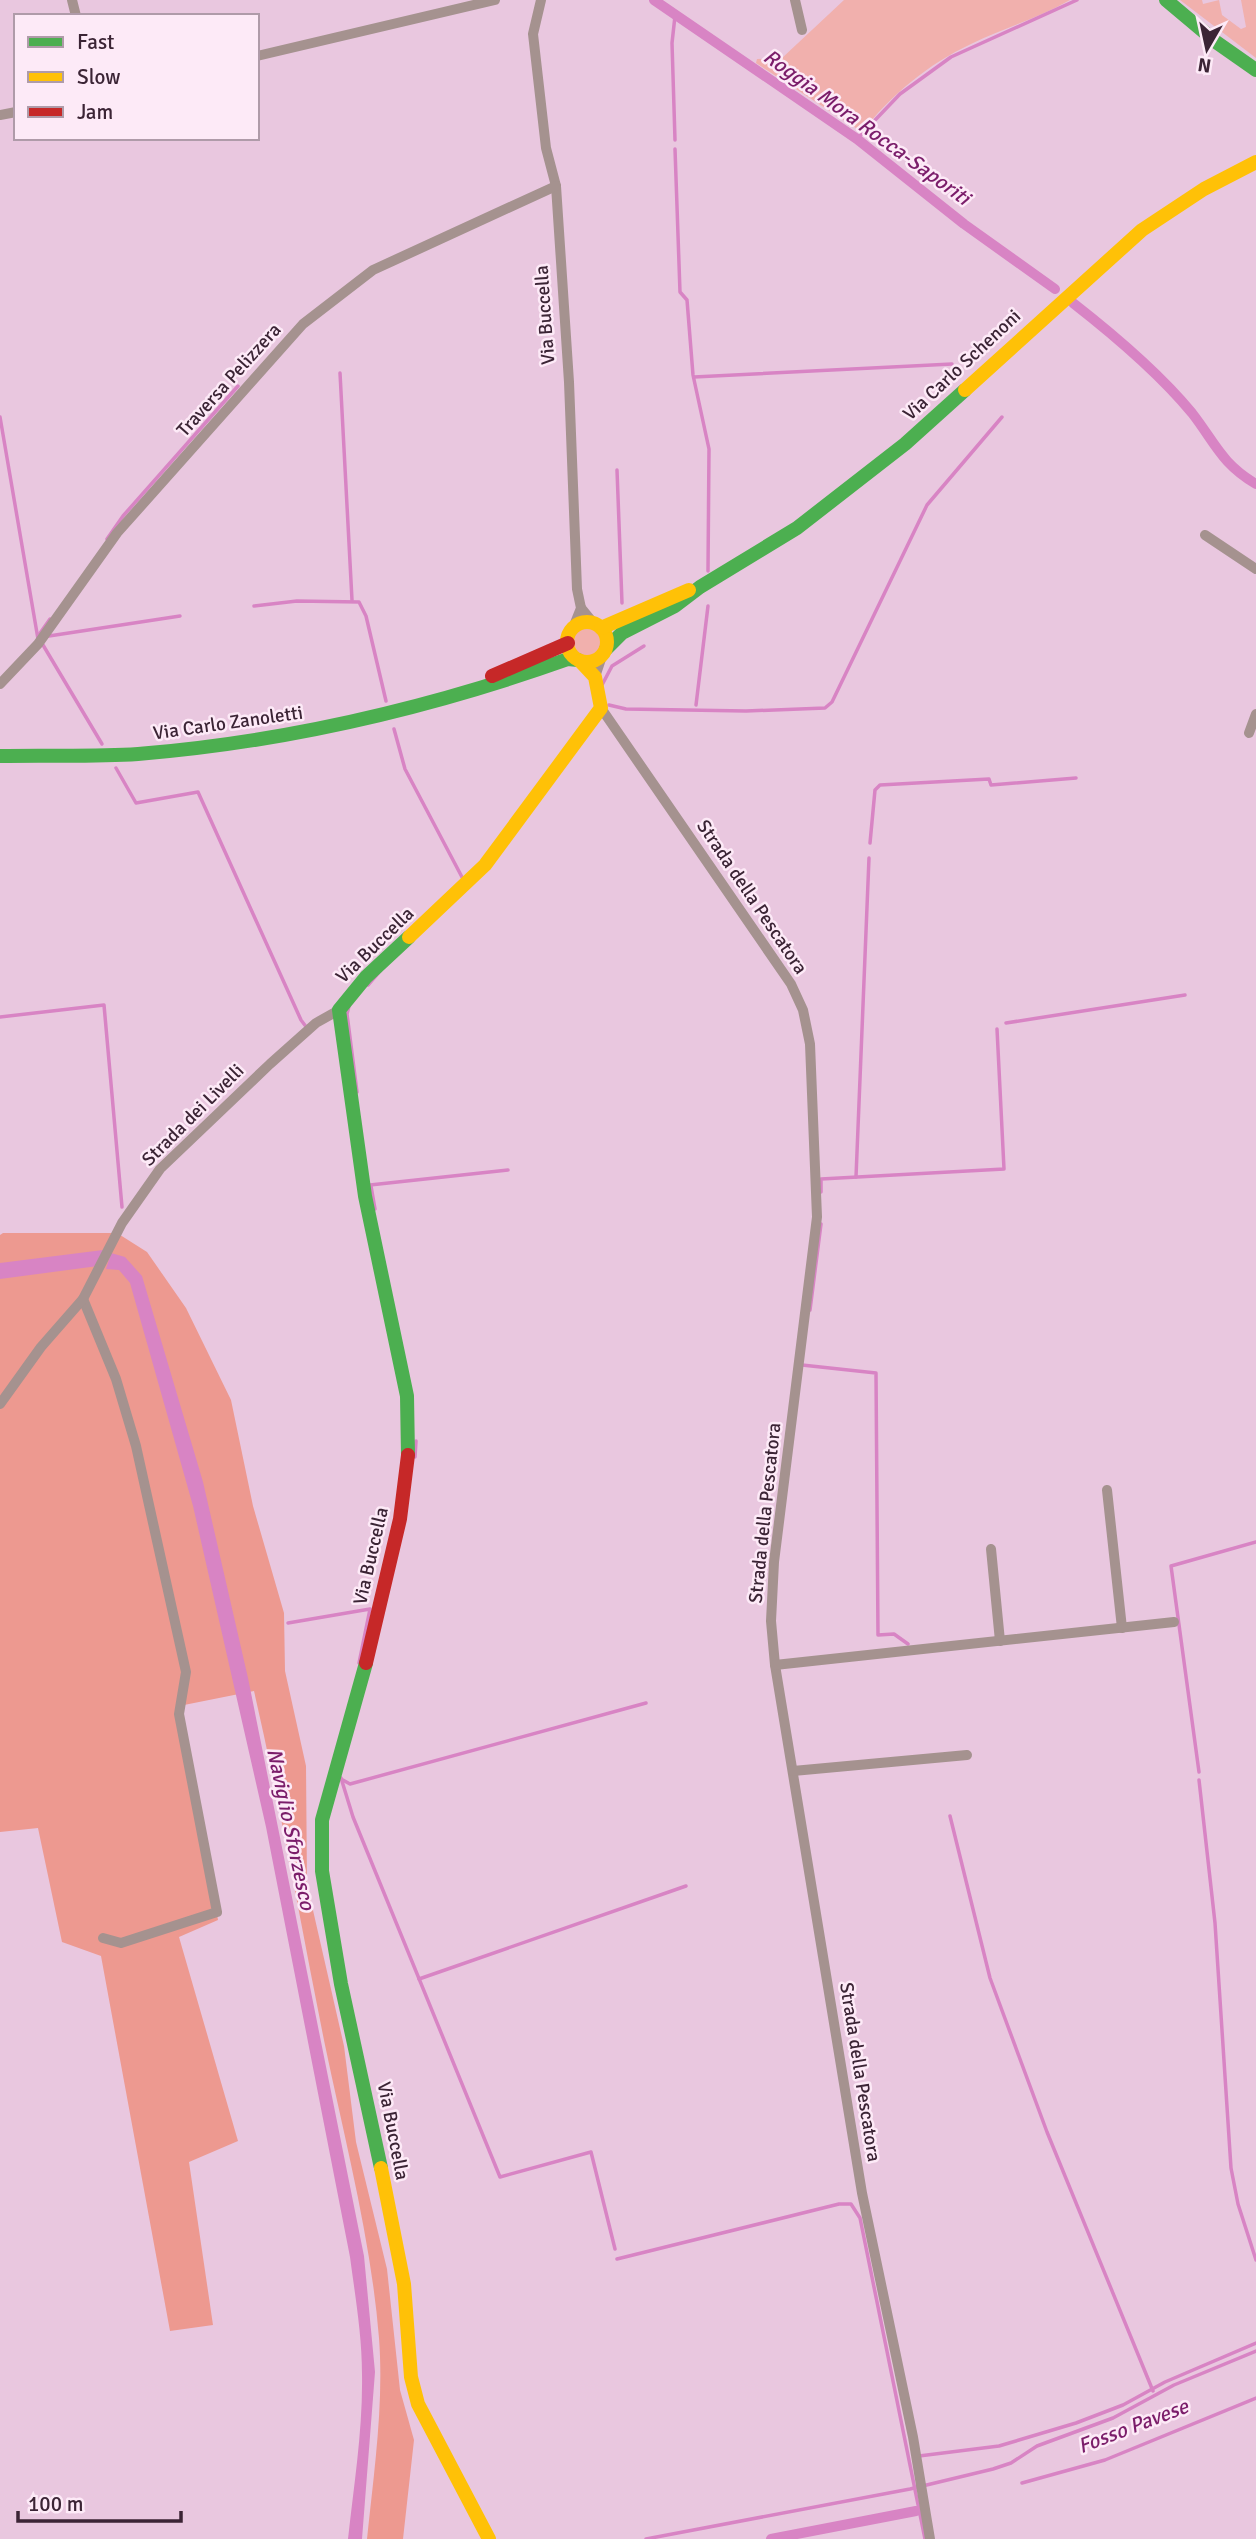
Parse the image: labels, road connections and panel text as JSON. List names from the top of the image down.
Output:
{
  "streets": {
    "street": [
      "Via Buccella",
      "Via Carlo Schenoni",
      "Traversa Pelizzera",
      "Via Carlo Zanoletti",
      "Strada della Pescatora",
      "Strada dei Livelli"
    ]
  },
  "crossings": [
    ["Via Buccella", "Via Carlo Schenoni"],
    ["Via Buccella", "Traversa Pelizzera"],
    ["Via Buccella", "Via Carlo Zanoletti"],
    ["Via Buccella", "Strada della Pescatora"],
    ["Via Buccella", "Strada dei Livelli"],
    ["Via Carlo Schenoni", "Via Carlo Zanoletti"]
  ],
  "water": ["Roggia Mora Rocca-Saporiti", "Naviglio Sforzesco", "Fosso Pavese"],
  "legend": ["Fast", "Slow", "Jam"],
  "scale_bar": "100 m",
  "north": "bottom"
}
